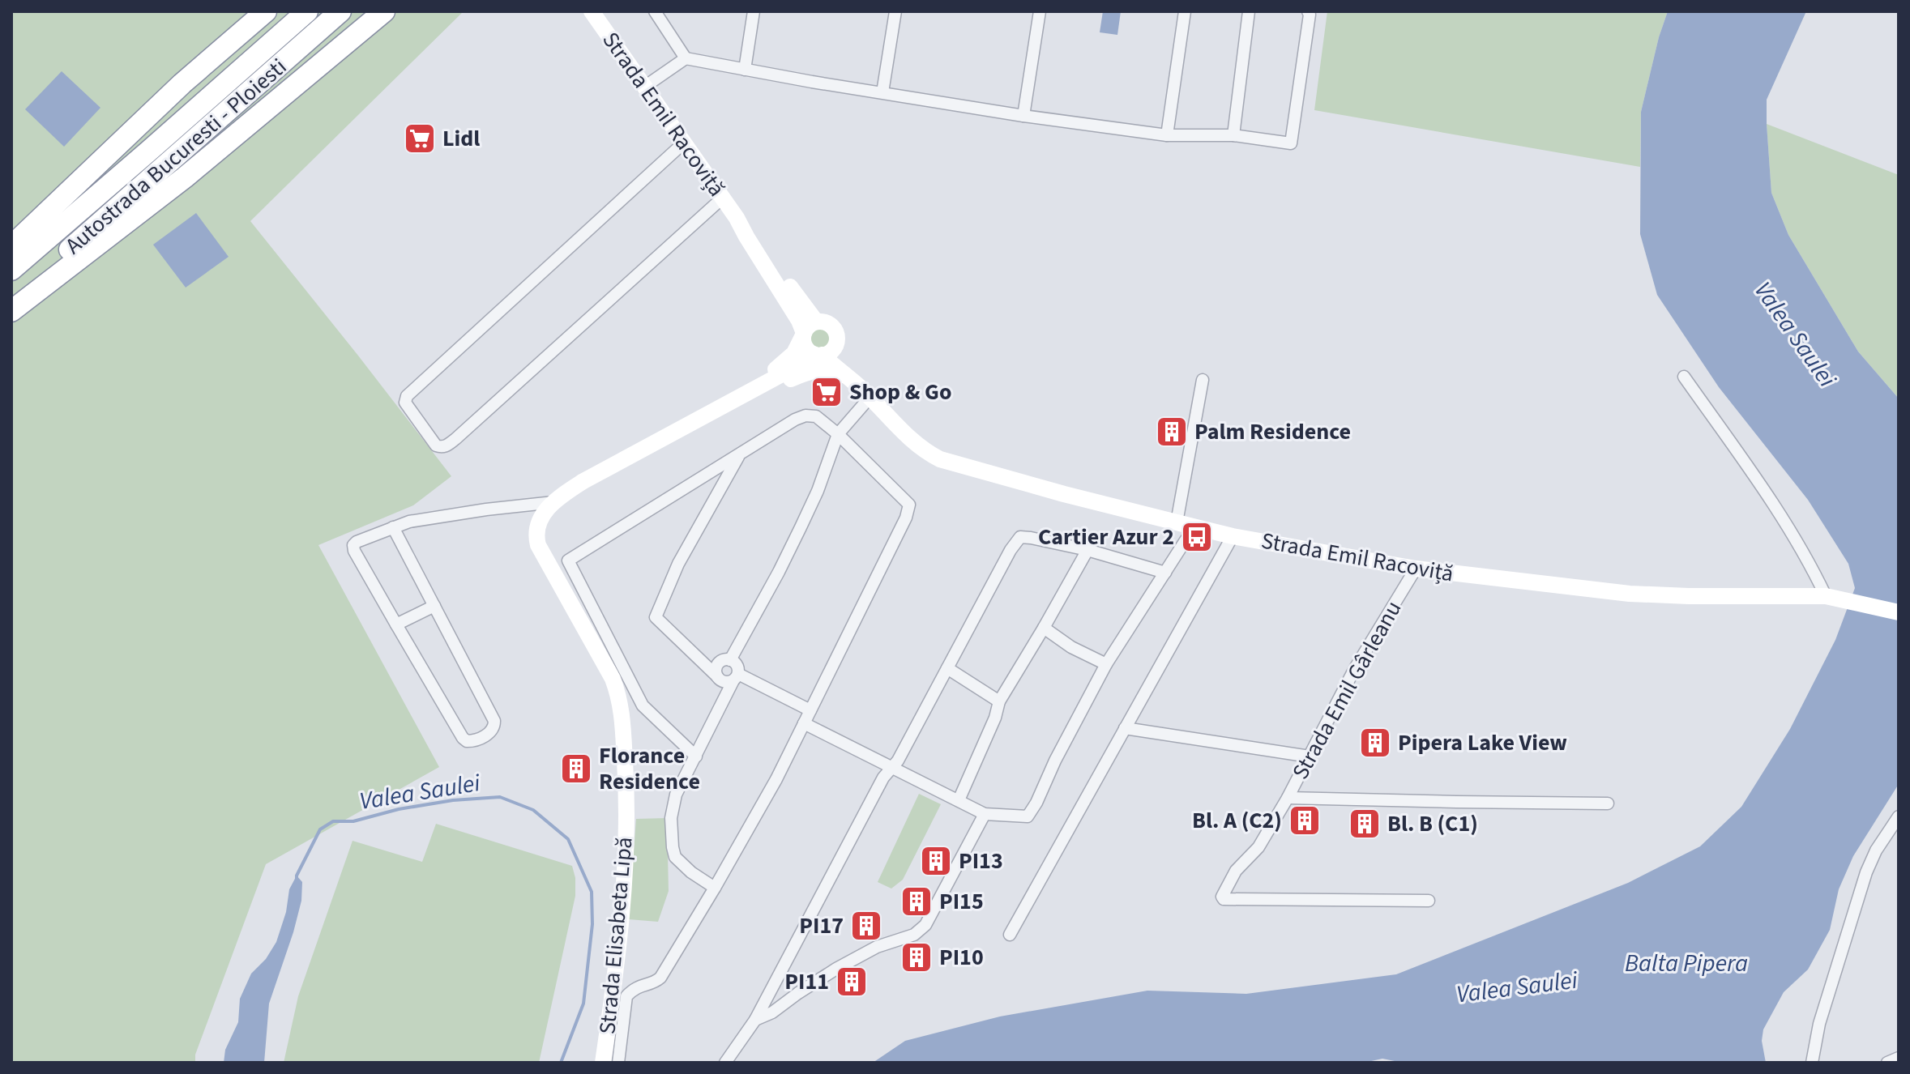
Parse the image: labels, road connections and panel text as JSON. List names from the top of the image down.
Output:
{
  "streets": {
    "highway": ["Autostrada Bucuresti - Ploiesti"],
    "street": ["Strada Emil Racoviță", "Strada Emil Gârleanu", "Strada Elisabeta Lipă"]
  },
  "crossings": [
    ["Strada Emil Racoviță", "Strada Emil Gârleanu"],
    ["Strada Emil Racoviță", "Strada Elisabeta Lipă"]
  ],
  "water": ["Valea Saulei", "Balta Pipera"],
  "places": {
    "supermarket": ["Lidl", "Shop & Go"],
    "building": [
      "Palm Residence",
      "Pipera Lake View",
      "Florance Residence",
      "Bl. A (C2)",
      "Bl. B (C1)",
      "PI13",
      "PI15",
      "PI17",
      "PI10",
      "PI11"
    ],
    "bus stop": ["Cartier Azur 2"]
  }
}
